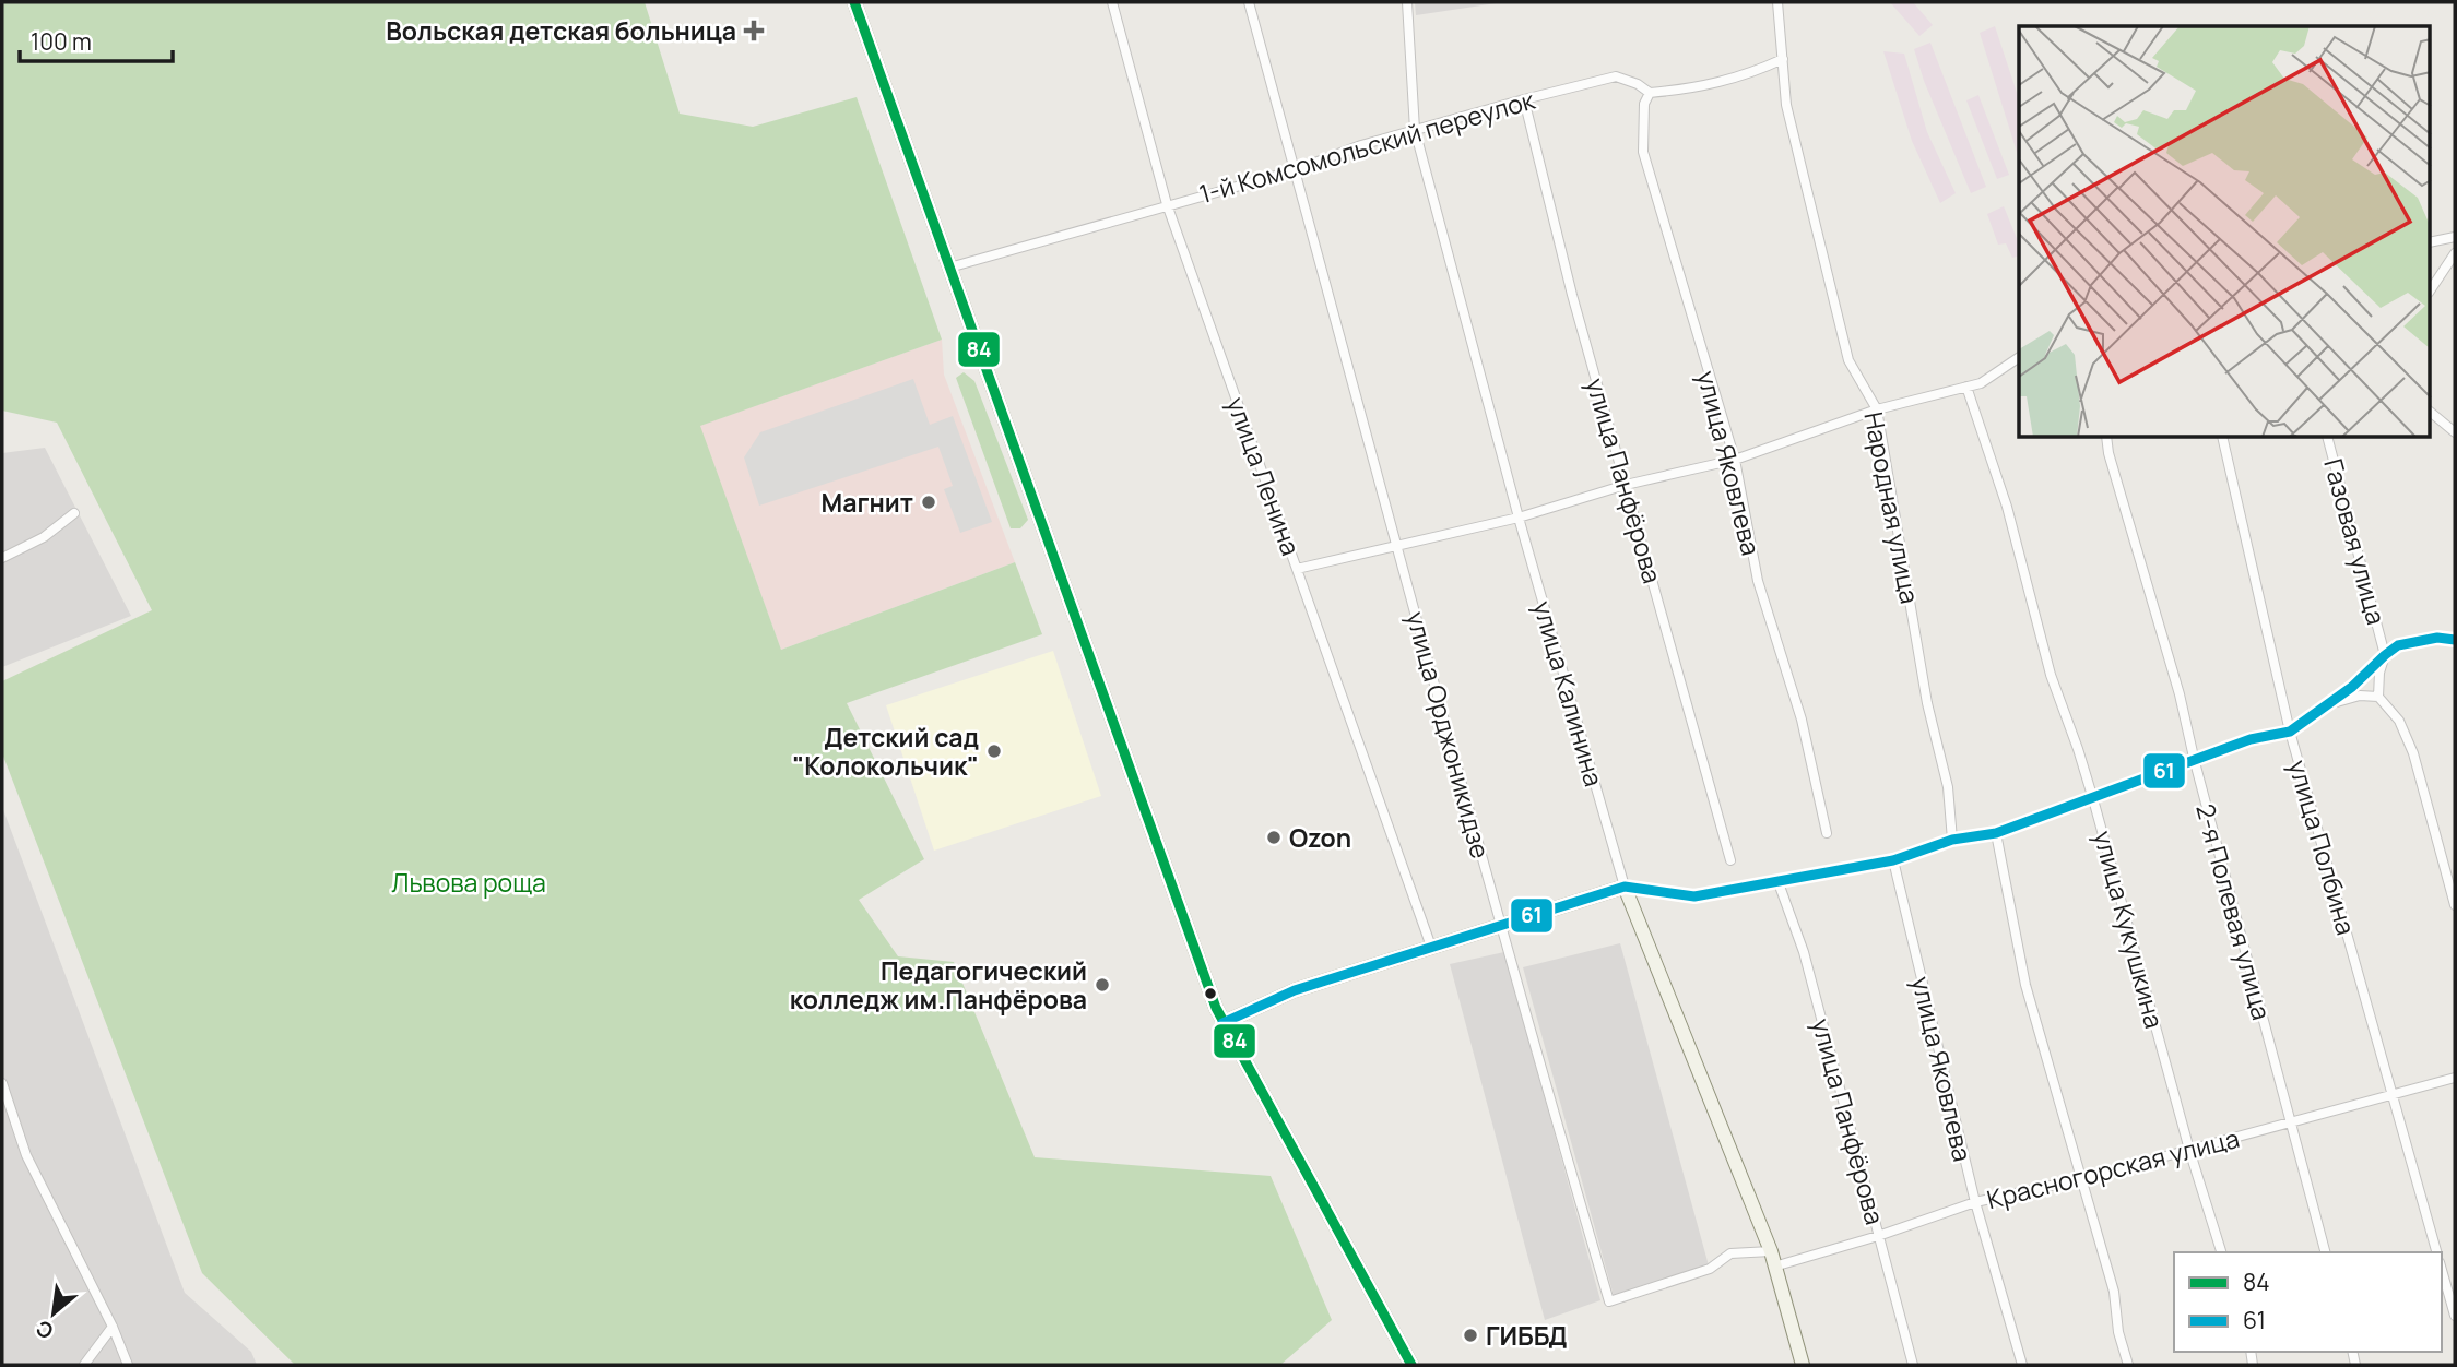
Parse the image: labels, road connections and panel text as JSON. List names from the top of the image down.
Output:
{
  "streets": {
    "main road": ["улица Калинина"],
    "street": [
      "1-й Комсомольский переулок",
      "улица Яковлева",
      "улица Ленина",
      "улица Панфёрова",
      "Народная улица",
      "Газовая улица",
      "улица Орджоникидзе",
      "улица Полбина",
      "2-я Полевая улица",
      "улица Кукушкина",
      "Красногорская улица"
    ]
  },
  "crossings": [
    ["1-й Комсомольский переулок", "улица Яковлева"],
    ["1-й Комсомольский переулок", "улица Ленина"],
    ["1-й Комсомольский переулок", "улица Панфёрова"],
    ["1-й Комсомольский переулок", "улица Калинина"],
    ["1-й Комсомольский переулок", "улица Орджоникидзе"],
    ["улица Яковлева", "Красногорская улица"],
    ["улица Панфёрова", "Красногорская улица"],
    ["улица Калинина", "улица Орджоникидзе"],
    ["улица Калинина", "Красногорская улица"],
    ["улица Полбина", "Красногорская улица"],
    ["2-я Полевая улица", "Красногорская улица"],
    ["улица Кукушкина", "Красногорская улица"]
  ],
  "parks": ["Львова роща"],
  "places": {
    "health": ["Вольская детская больница"],
    "other": [
      "Магнит",
      "Детский сад \"Колокольчик\"",
      "Ozon",
      "Педагогический колледж им.Панфёрова",
      "ГИББД"
    ]
  },
  "lines": ["transit line 84", "transit line 61"],
  "legend": ["84", "61"],
  "scale_bar": "100 m",
  "north": "bottom left"
}
